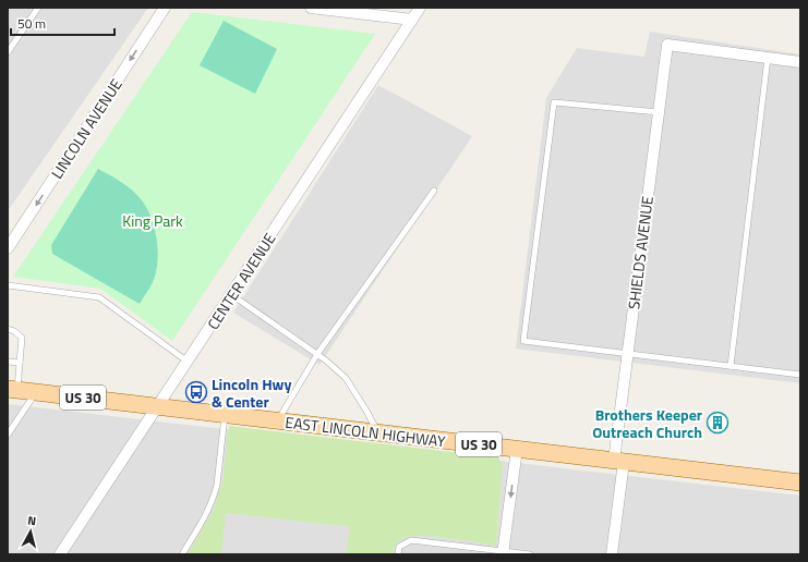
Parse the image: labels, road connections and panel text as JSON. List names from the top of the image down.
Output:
{
  "streets": {
    "main road": ["US 30", "EAST LINCOLN HIGHWAY"],
    "street": ["LINCOLN AVENUE", "SHIELDS AVENUE", "CENTER AVENUE"]
  },
  "crossings": [
    ["SHIELDS AVENUE", "EAST LINCOLN HIGHWAY"],
    ["CENTER AVENUE", "EAST LINCOLN HIGHWAY"]
  ],
  "one_way": ["LINCOLN AVENUE"],
  "parks": ["King Park"],
  "places": {
    "bus stop": ["Lincoln Hwy & Center"],
    "building": ["Brothers Keeper Outreach Church"]
  },
  "scale_bar": "50 m",
  "north": "top"
}
